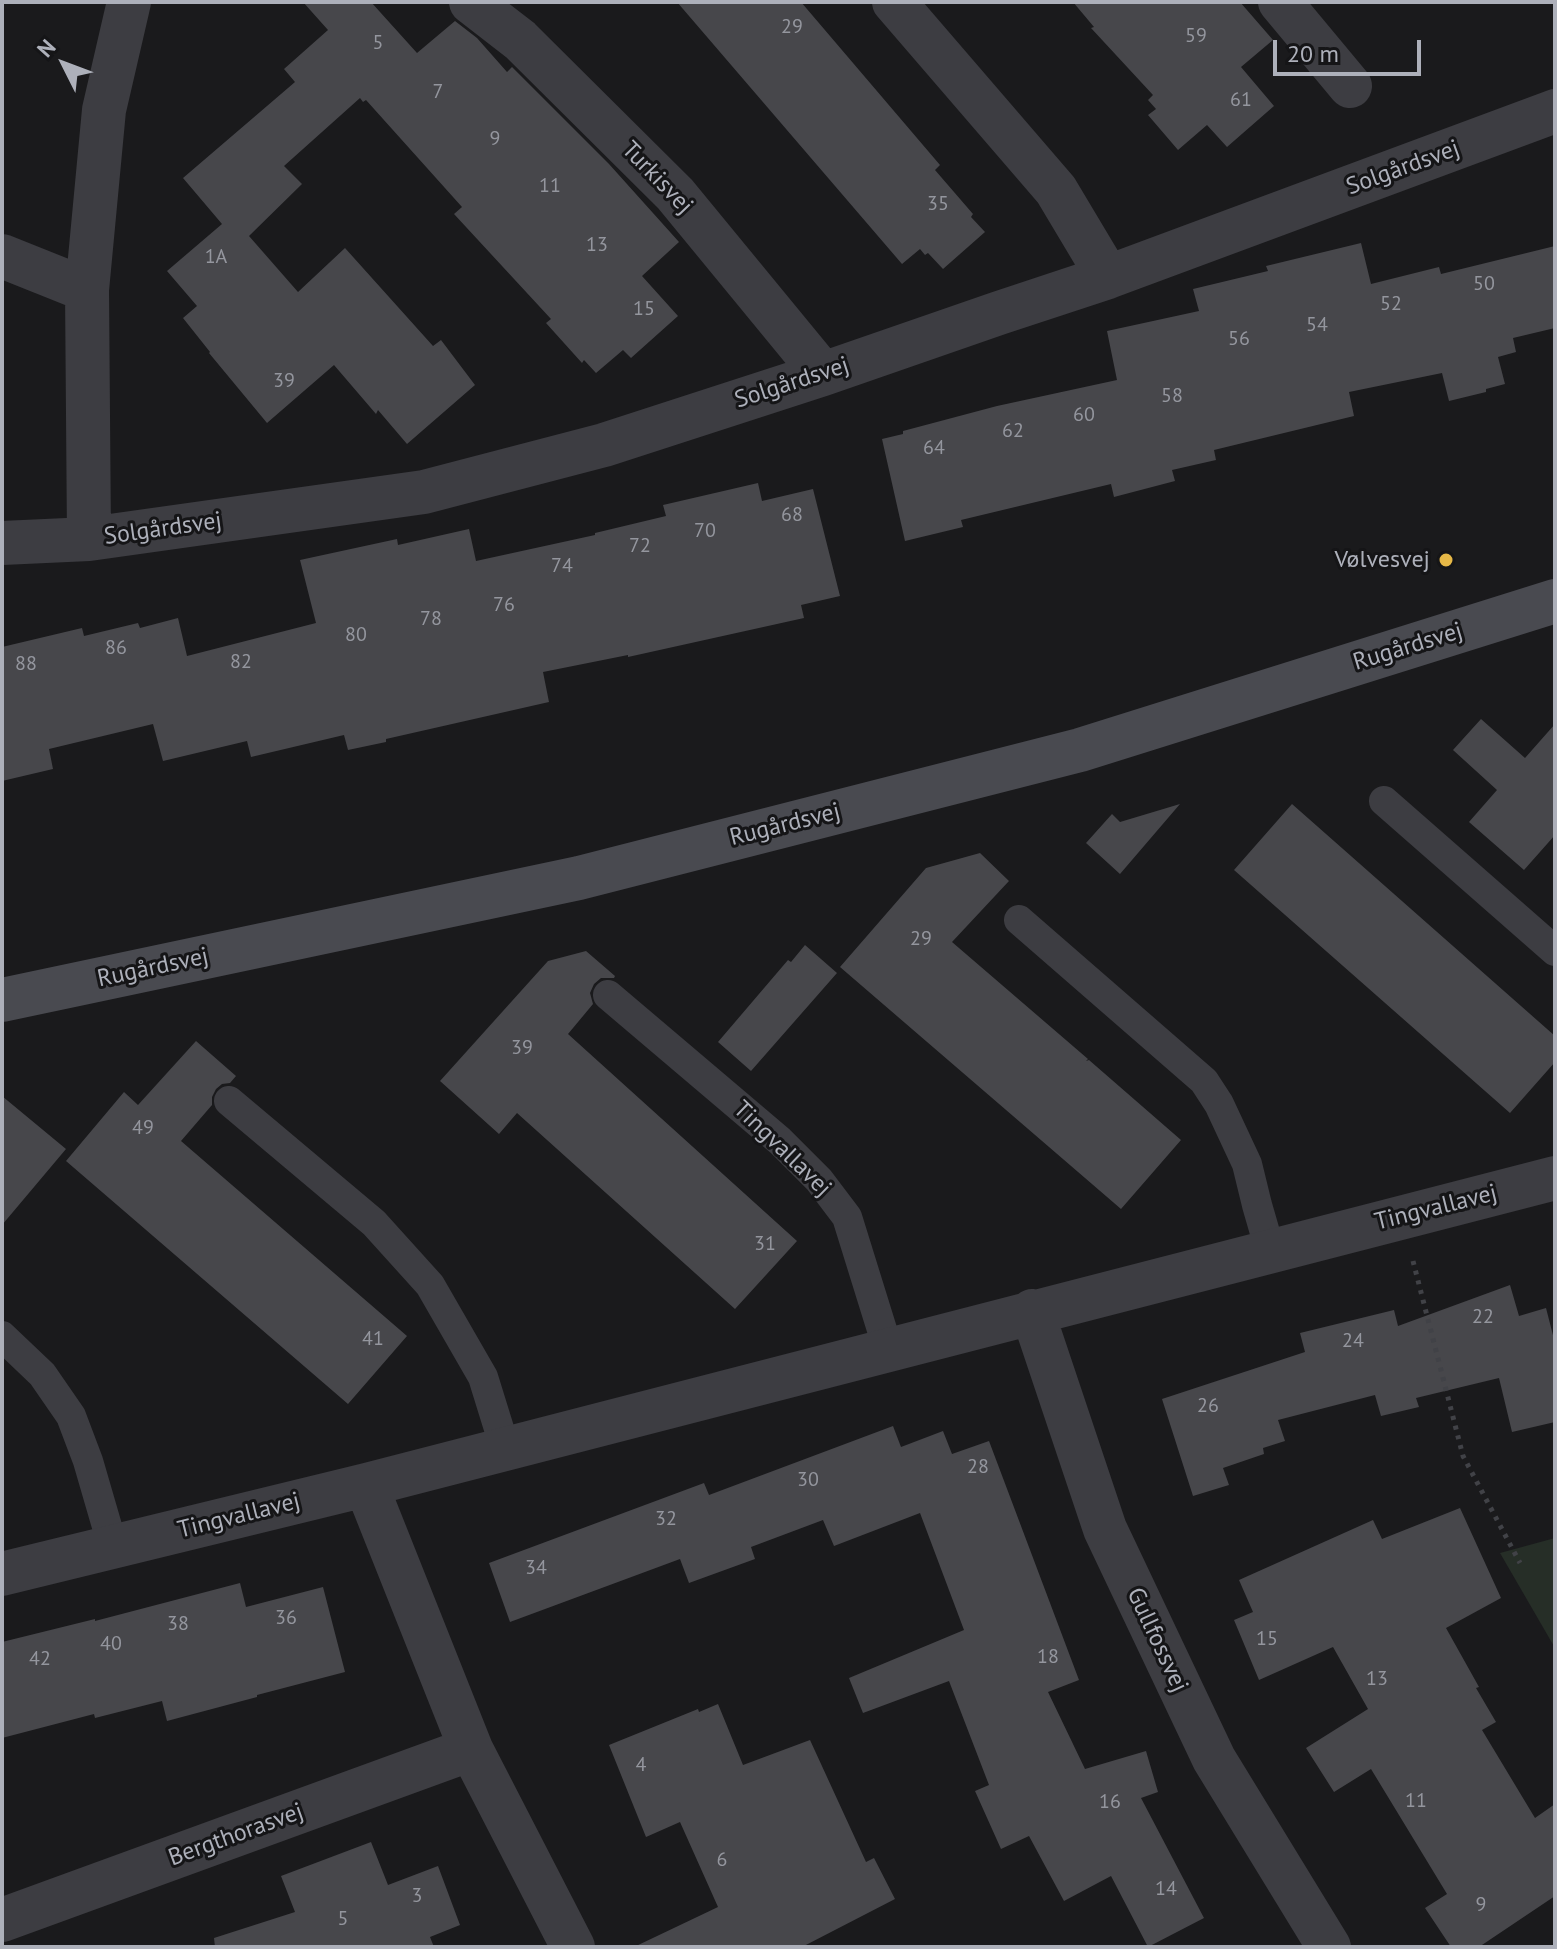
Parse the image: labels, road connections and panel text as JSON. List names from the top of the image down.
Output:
{
  "streets": {
    "main road": ["Rugårdsvej"],
    "street": [
      "Solgårdsvej",
      "Turkisvej",
      "Tingvallavej",
      "Gullfossvej",
      "Bergthorasvej"
    ]
  },
  "crossings": [
    ["Solgårdsvej", "Turkisvej"],
    ["Tingvallavej", "Gullfossvej"]
  ],
  "places": ["Vølvesvej"],
  "house_numbers": [
    "29",
    "59",
    "5",
    "7",
    "61",
    "9",
    "11",
    "35",
    "13",
    "1A",
    "50",
    "52",
    "15",
    "54",
    "56",
    "39",
    "58",
    "60",
    "62",
    "64",
    "68",
    "70",
    "72",
    "74",
    "76",
    "78",
    "80",
    "86",
    "82",
    "88",
    "29",
    "39",
    "49",
    "31",
    "22",
    "41",
    "24",
    "26",
    "28",
    "30",
    "32",
    "34",
    "36",
    "38",
    "15",
    "40",
    "18",
    "42",
    "13",
    "4",
    "11",
    "16",
    "6",
    "14",
    "3",
    "9",
    "5"
  ],
  "scale_bar": "20 m",
  "north": "top left"
}
